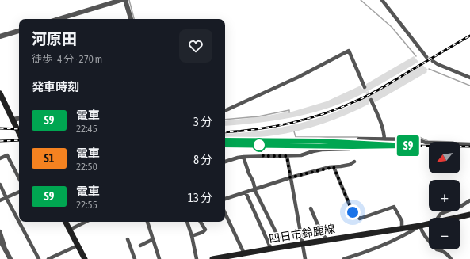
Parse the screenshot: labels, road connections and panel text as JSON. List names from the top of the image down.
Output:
{
  "streets": {
    "main road": ["四日市鈴鹿線"]
  },
  "north": "bottom left",
  "page": {
    "on_map": "S9",
    "heading": [
      ["河原田", "徒歩 · 4 分 · 270 m"],
      "発車時刻"
    ],
    "list": [
      {
        "mark": "S9",
        "name": "電車",
        "note": "22:45",
        "value": "3 分"
      },
      {
        "mark": "S1",
        "name": "電車",
        "note": "22:50",
        "value": "8 分"
      },
      {
        "mark": "S9",
        "name": "電車",
        "note": "22:55",
        "value": "13 分"
      }
    ],
    "map_buttons": ["+", "−"]
  }
}
